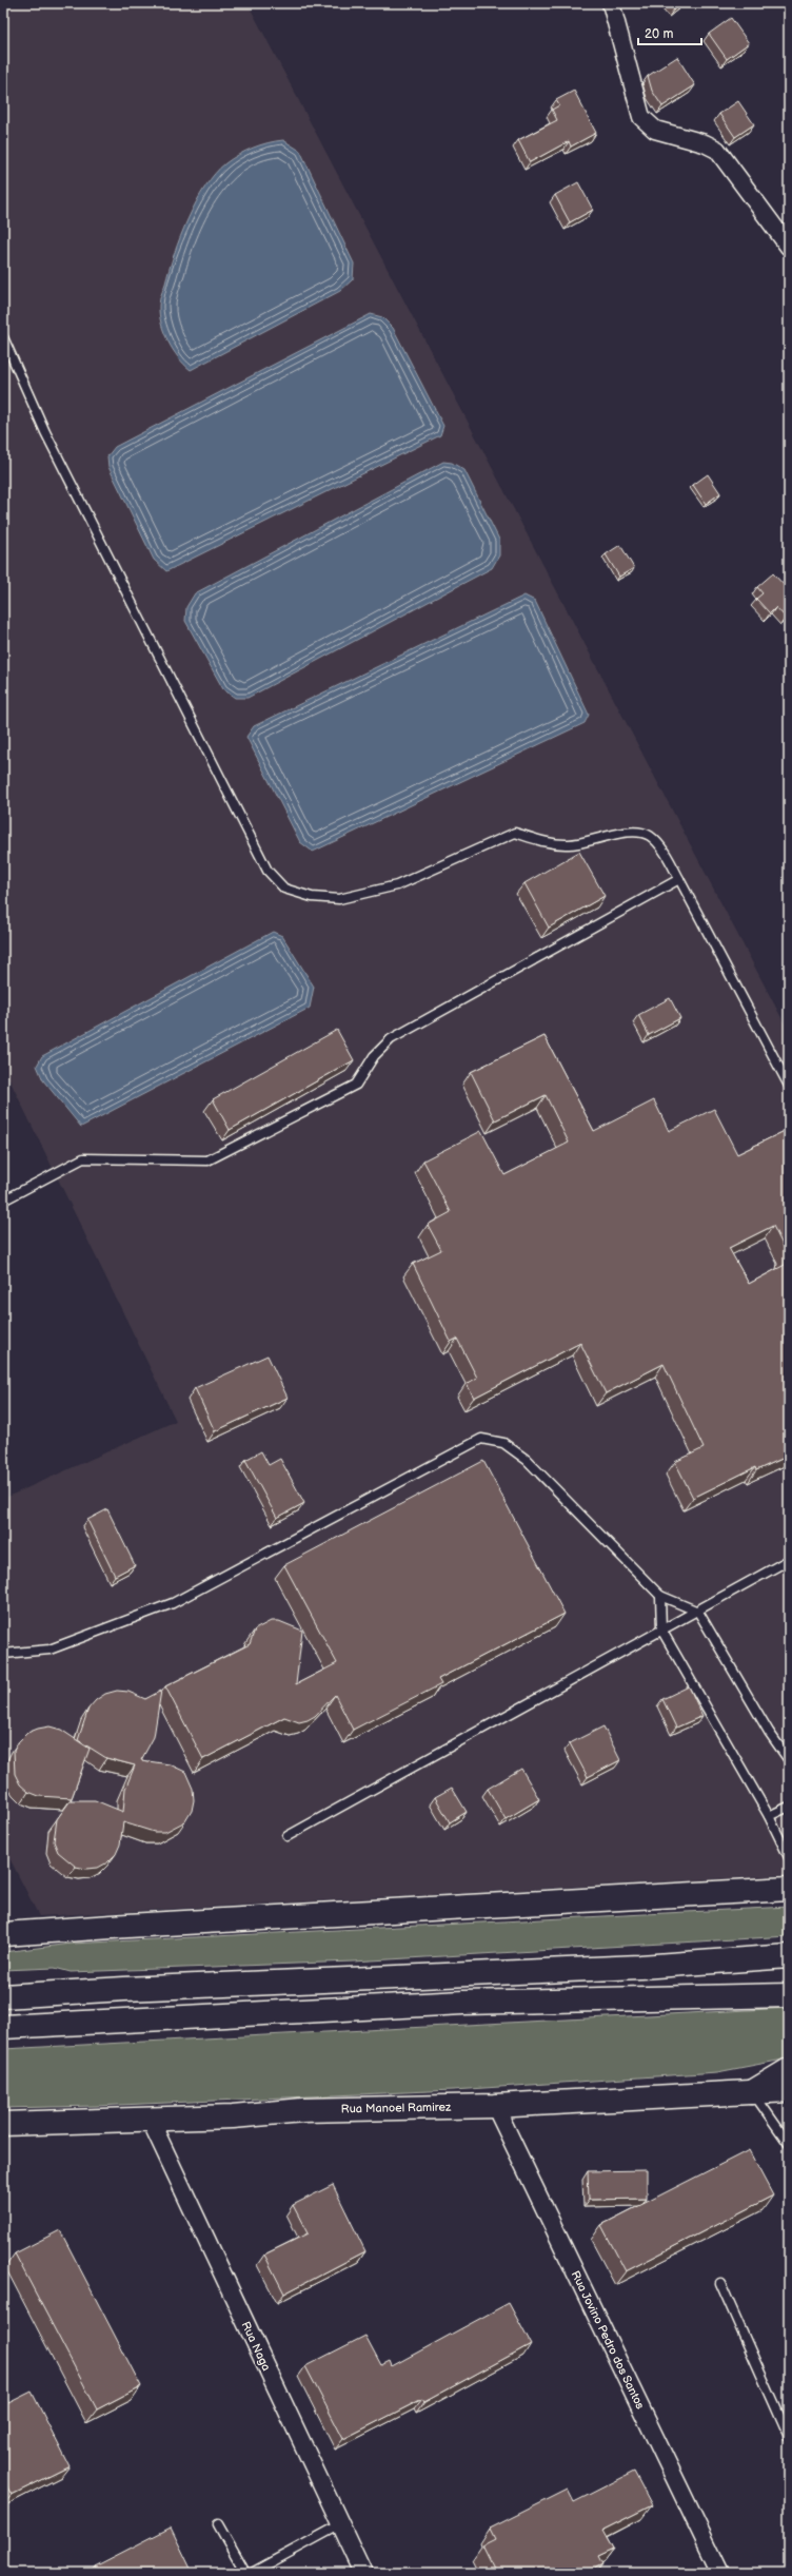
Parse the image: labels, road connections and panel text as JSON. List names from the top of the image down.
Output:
{
  "streets": {
    "main road": ["Rua Manoel Ramirez"],
    "street": ["Rua Jovino Pedro dos Santos", "Rua Naga"]
  },
  "crossings": [
    ["Rua Manoel Ramirez", "Rua Jovino Pedro dos Santos"],
    ["Rua Manoel Ramirez", "Rua Naga"]
  ],
  "scale_bar": "20 m"
}
